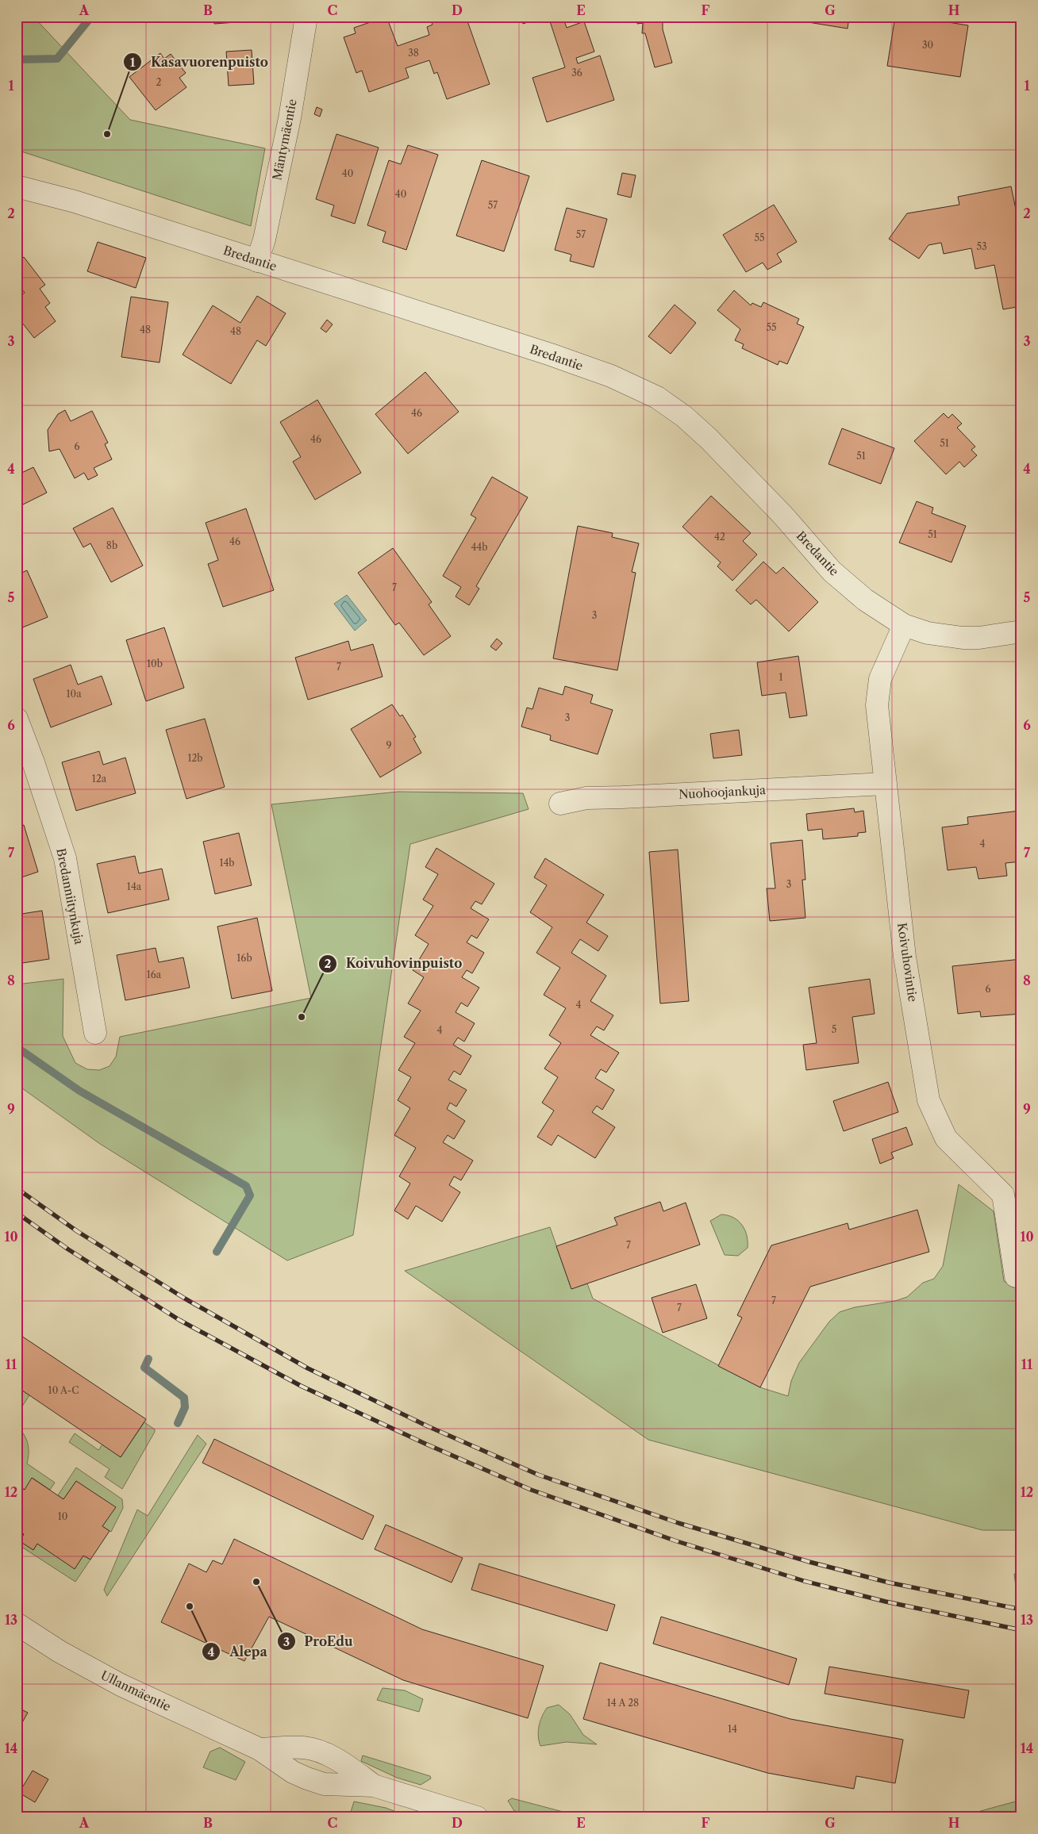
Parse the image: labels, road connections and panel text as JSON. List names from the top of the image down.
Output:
{
  "streets": {
    "street": [
      "Mäntymäentie",
      "Bredantie",
      "Nuohoojankuja",
      "Bredanniitynkuja",
      "Koivuhovintie",
      "Ullanmäentie"
    ]
  },
  "crossings": [
    ["Mäntymäentie", "Bredantie"],
    ["Bredantie", "Koivuhovintie"],
    ["Nuohoojankuja", "Koivuhovintie"]
  ],
  "places": [
    "Kasavuorenpuisto",
    "Koivuhovinpuisto",
    "ProEdu",
    "Alepa"
  ],
  "house_numbers": [
    "30",
    "38",
    "36",
    "2",
    "40",
    "40",
    "57",
    "57",
    "55",
    "53",
    "55",
    "48",
    "48",
    "46",
    "46",
    "51",
    "6",
    "51",
    "51",
    "42",
    "46",
    "8b",
    "44b",
    "7",
    "3",
    "10b",
    "7",
    "1",
    "10a",
    "3",
    "9",
    "12b",
    "12a",
    "4",
    "14b",
    "3",
    "14a",
    "16b",
    "16a",
    "6",
    "4",
    "5",
    "4",
    "7",
    "7",
    "7",
    "10 A-C",
    "10",
    "14 A 28",
    "14"
  ],
  "grid": {
    "columns": [
      "A",
      "B",
      "C",
      "D",
      "E",
      "F",
      "G",
      "H"
    ],
    "rows": [
      "1",
      "2",
      "3",
      "4",
      "5",
      "6",
      "7",
      "8",
      "9",
      "10",
      "11",
      "12",
      "13",
      "14"
    ]
  }
}
